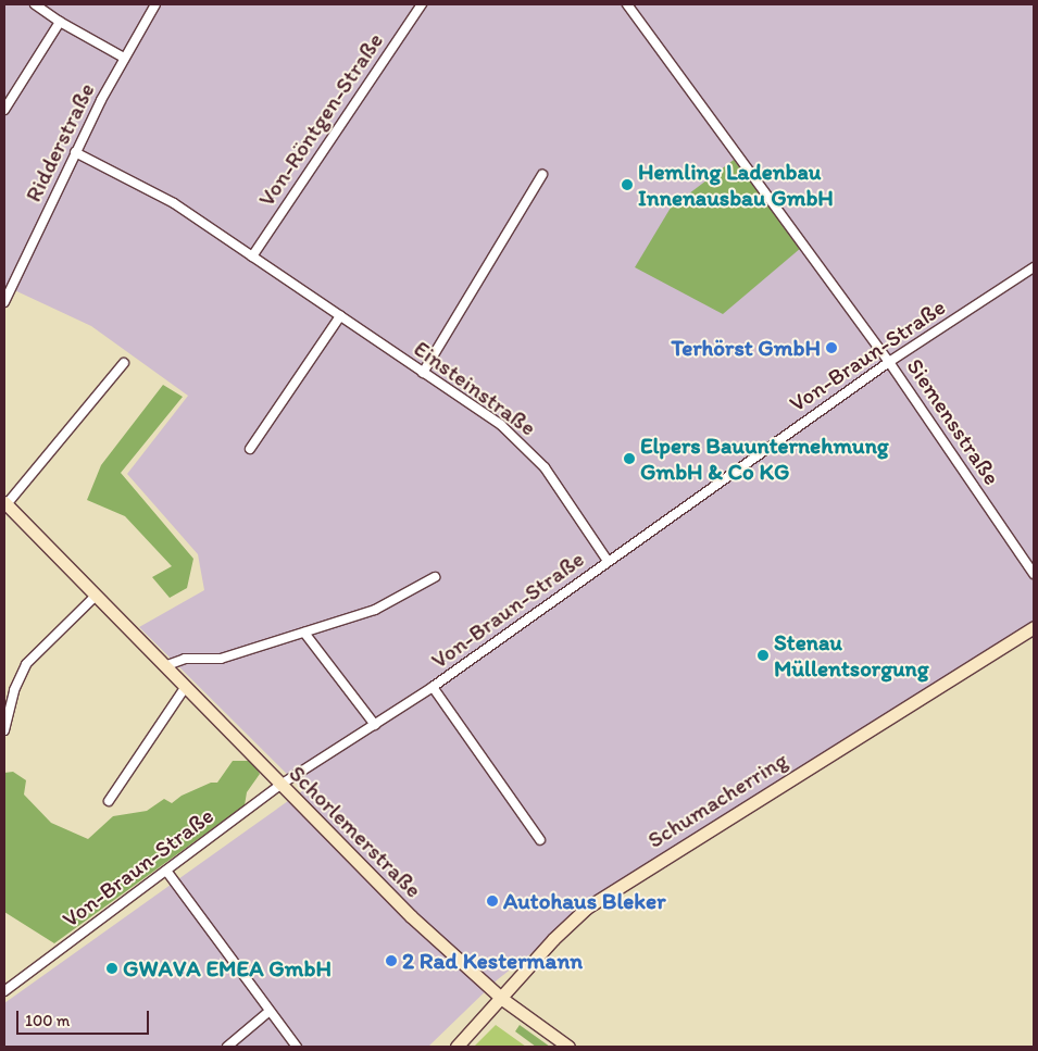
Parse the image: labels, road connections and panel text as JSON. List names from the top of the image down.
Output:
{
  "streets": {
    "main road": ["Schumacherring", "Schorlemerstraße"],
    "street": [
      "Von-Röntgen-Straße",
      "Ridderstraße",
      "Von-Braun-Straße",
      "Einsteinstraße",
      "Siemensstraße"
    ]
  },
  "crossings": [
    ["Von-Röntgen-Straße", "Einsteinstraße"],
    ["Ridderstraße", "Einsteinstraße"],
    ["Von-Braun-Straße", "Einsteinstraße"],
    ["Von-Braun-Straße", "Siemensstraße"],
    ["Von-Braun-Straße", "Schorlemerstraße"],
    ["Schumacherring", "Schorlemerstraße"]
  ],
  "places": [
    "Hemling Ladenbau Innenausbau GmbH",
    "Terhörst GmbH",
    "Elpers Bauunternehmung GmbH & Co KG",
    "Stenau Müllentsorgung",
    "Autohaus Bleker",
    "2 Rad Kestermann",
    "GWAVA EMEA GmbH"
  ],
  "scale_bar": "100 m"
}
